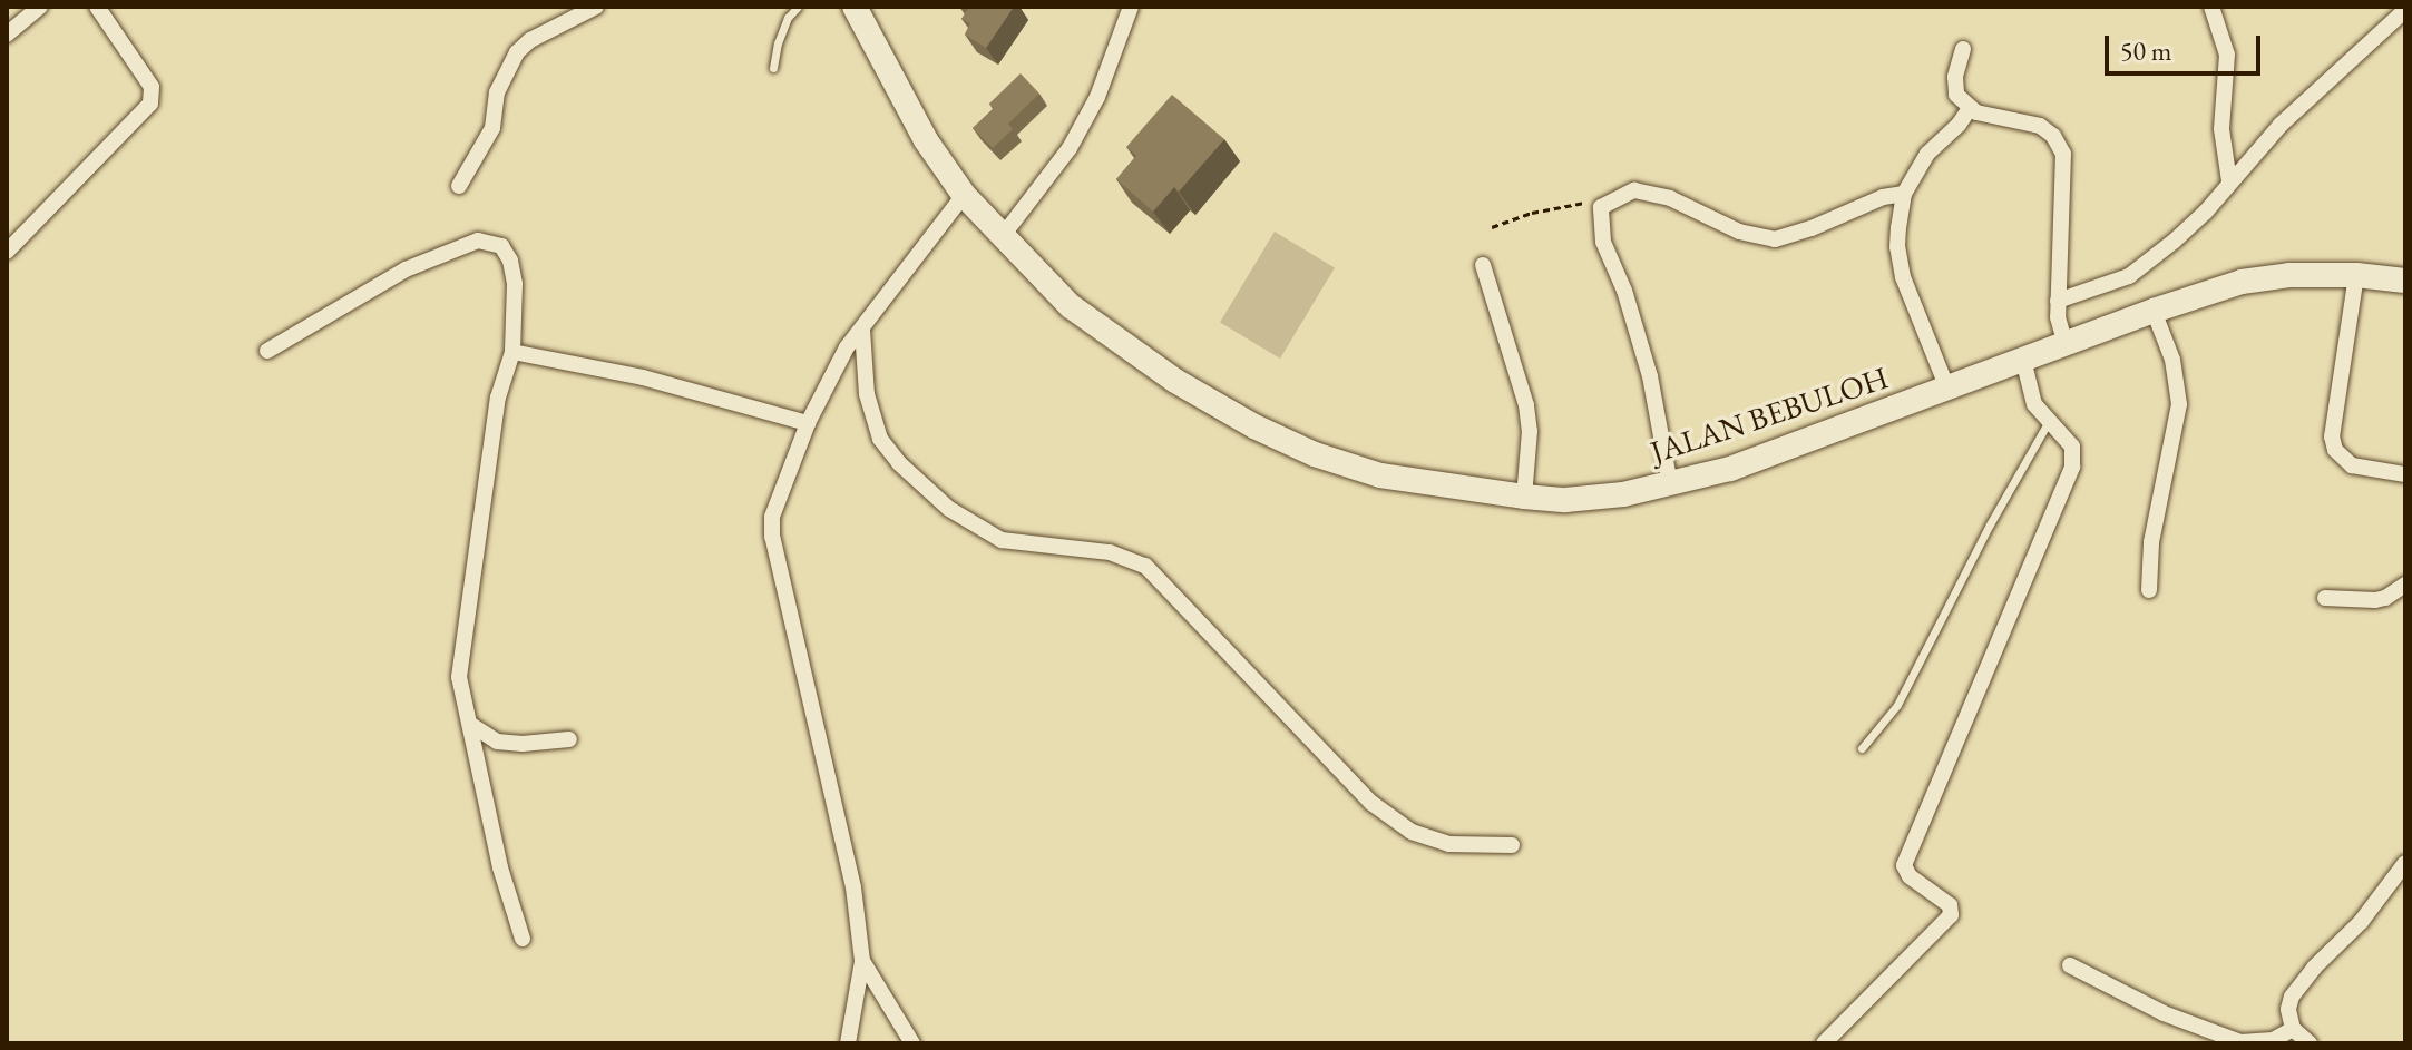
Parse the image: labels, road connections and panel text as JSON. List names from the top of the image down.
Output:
{
  "streets": {
    "main road": ["JALAN BEBULOH"]
  },
  "scale_bar": "50 m"
}
